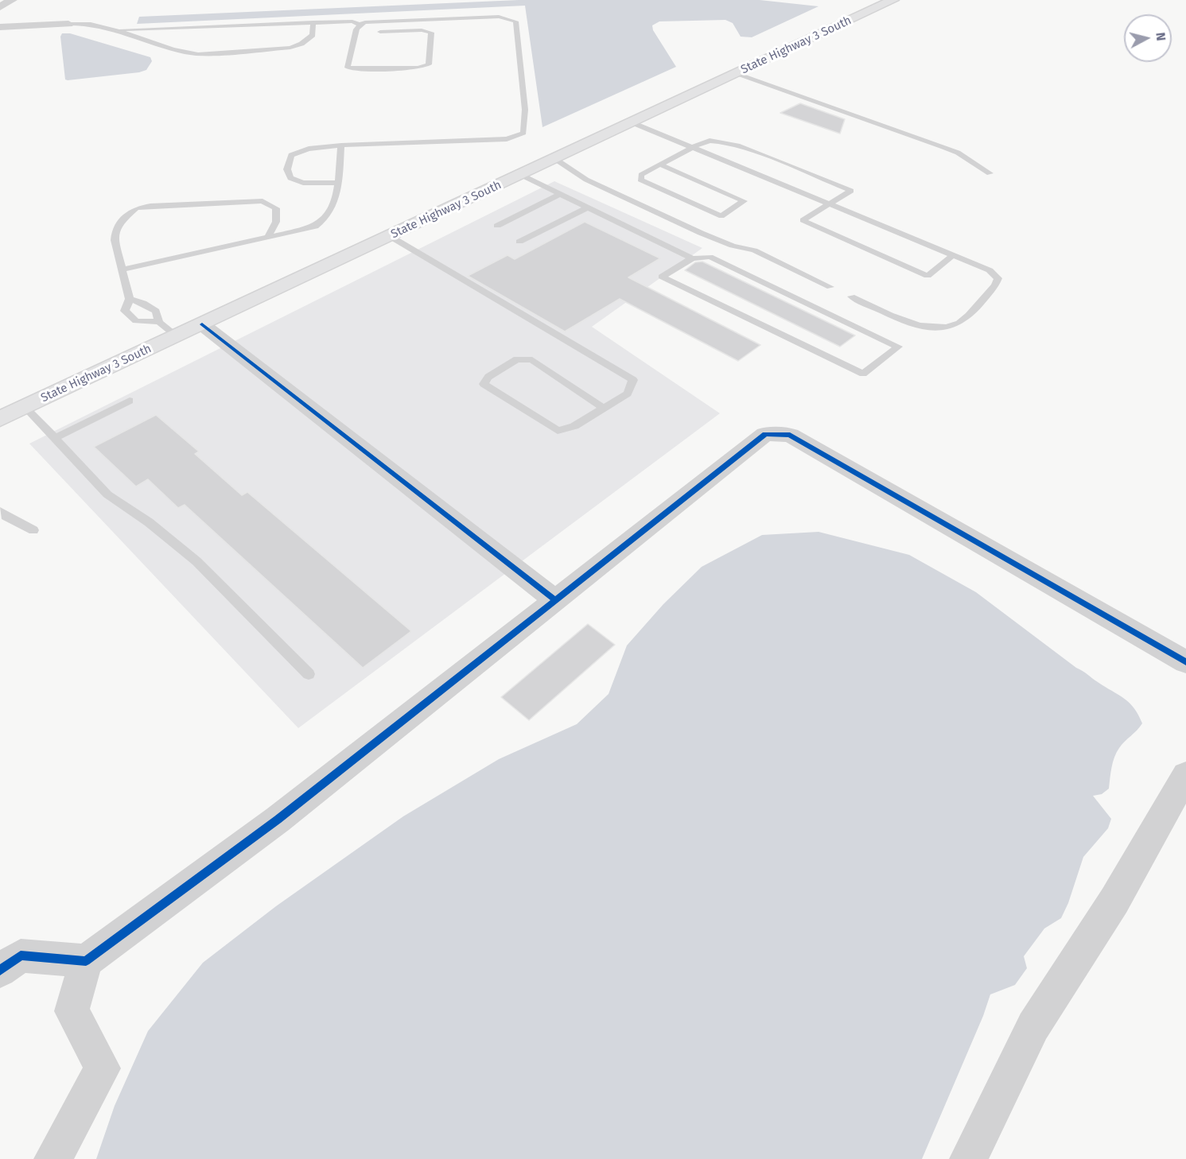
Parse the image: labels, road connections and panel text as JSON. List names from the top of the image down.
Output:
{
  "streets": {
    "main road": ["State Highway 3 South"]
  },
  "north": "right"
}
